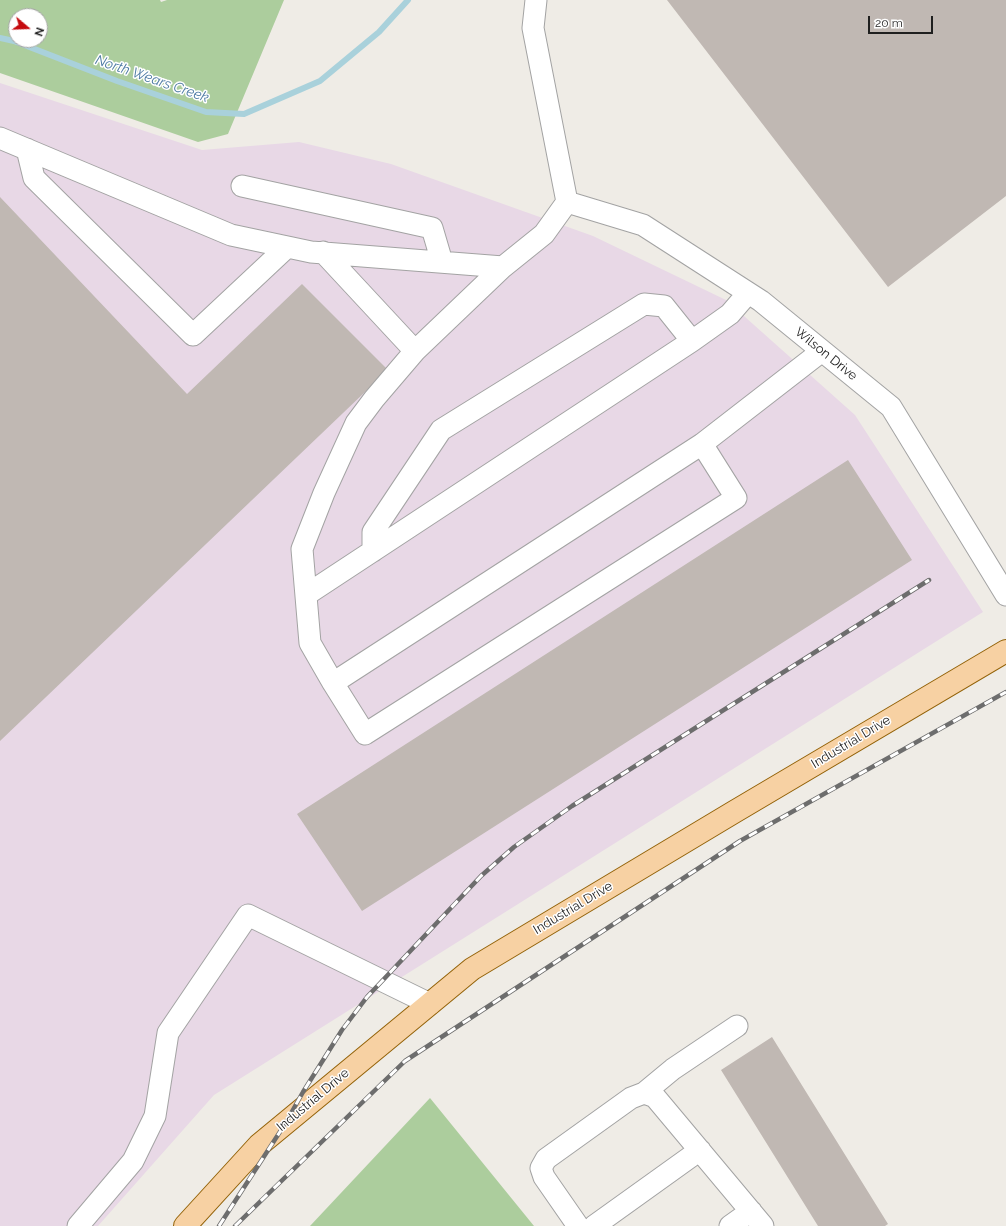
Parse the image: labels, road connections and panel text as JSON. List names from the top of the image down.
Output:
{
  "streets": {
    "main road": ["Industrial Drive"],
    "street": ["Wilson Drive"]
  },
  "water": ["North Wears Creek"],
  "scale_bar": "20 m",
  "north": "right"
}
